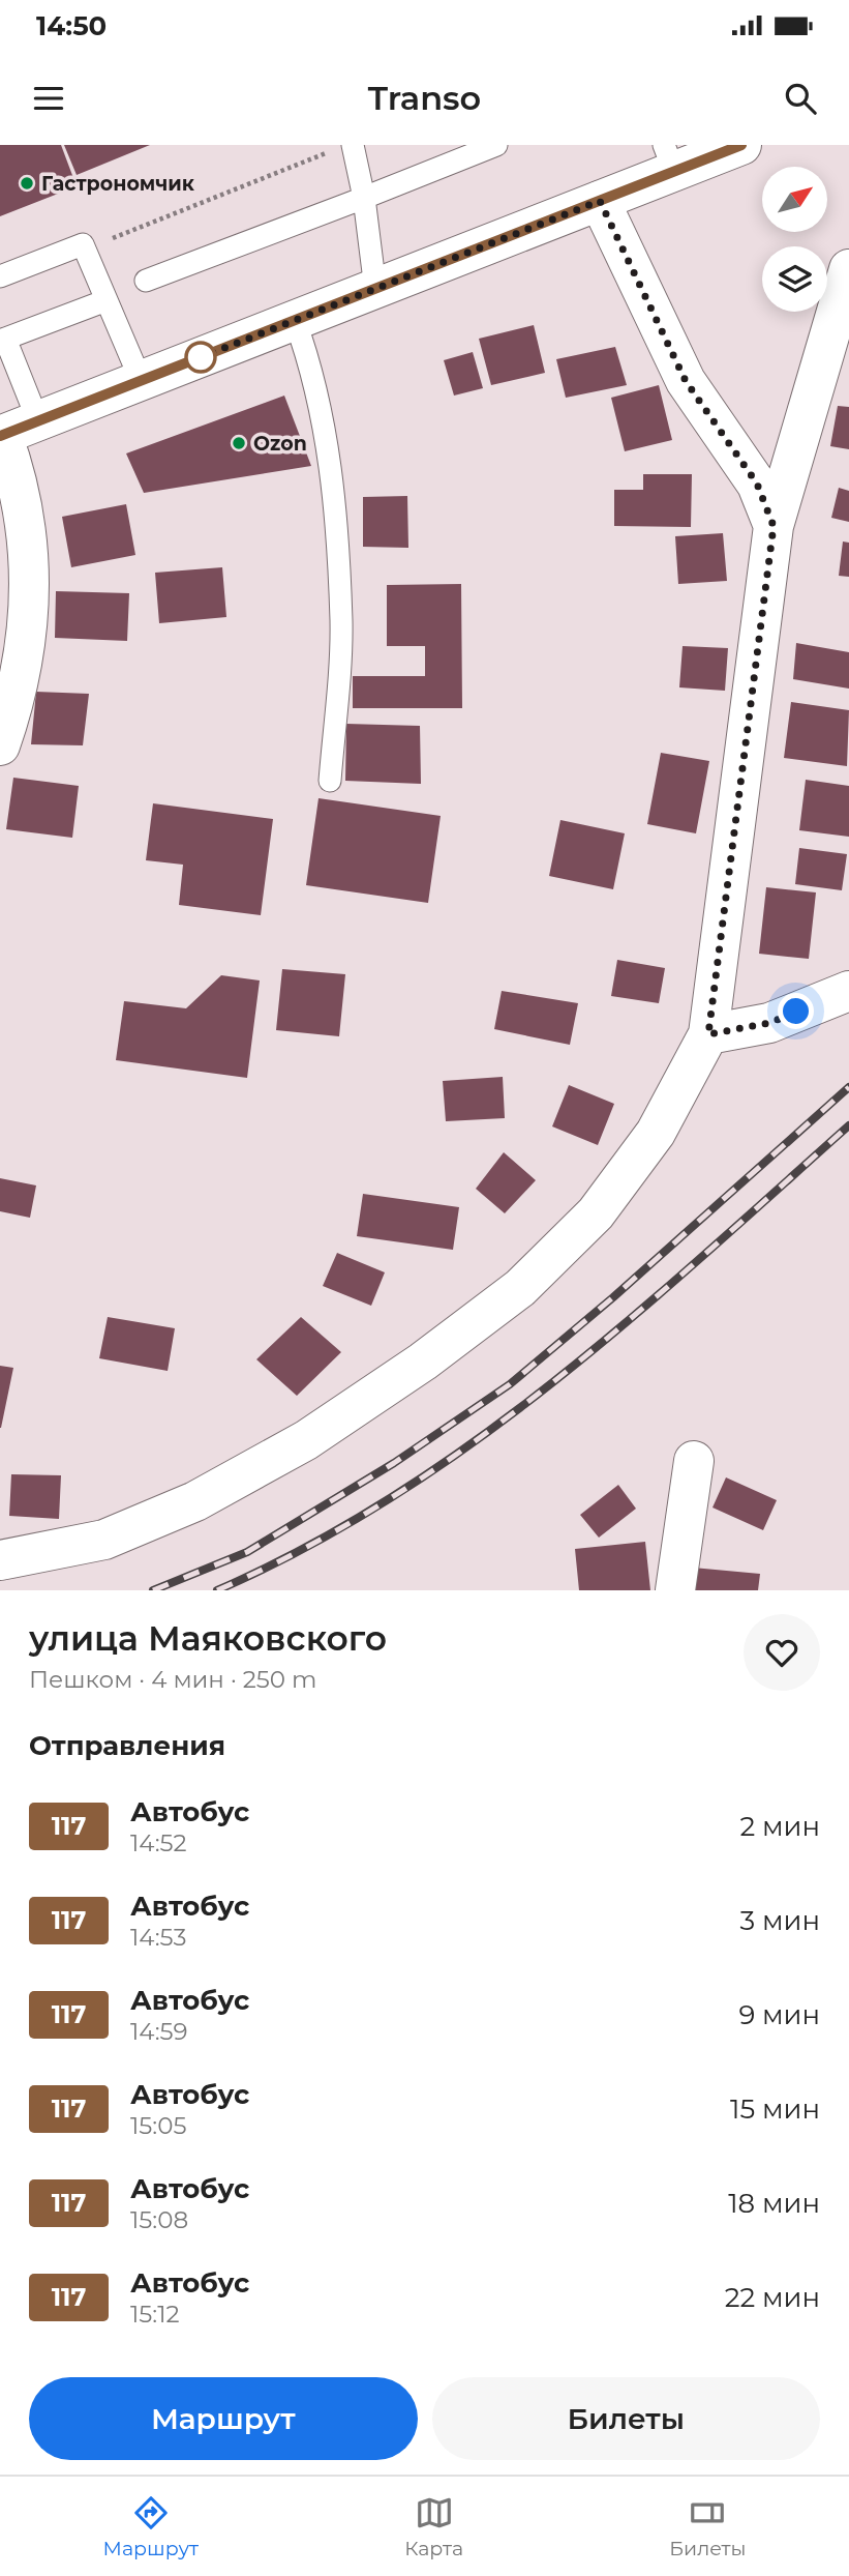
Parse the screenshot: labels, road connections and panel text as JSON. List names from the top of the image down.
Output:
{
  "places": ["Гастрономчик", "Ozon"],
  "lines": ["bus line 117"],
  "north": "top right",
  "page": {
    "status": "14:50",
    "header": "Transo",
    "heading": [
      ["улица Маяковского", "Пешком · 4 мин · 250 m"],
      "Отправления"
    ],
    "list": [
      {
        "mark": "117",
        "name": "Автобус",
        "note": "14:52",
        "value": "2 мин"
      },
      {
        "mark": "117",
        "name": "Автобус",
        "note": "14:53",
        "value": "3 мин"
      },
      {
        "mark": "117",
        "name": "Автобус",
        "note": "14:59",
        "value": "9 мин"
      },
      {
        "mark": "117",
        "name": "Автобус",
        "note": "15:05",
        "value": "15 мин"
      },
      {
        "mark": "117",
        "name": "Автобус",
        "note": "15:08",
        "value": "18 мин"
      },
      {
        "mark": "117",
        "name": "Автобус",
        "note": "15:12",
        "value": "22 мин"
      }
    ],
    "buttons": ["Маршрут", "Билеты"],
    "tabs": ["Маршрут", "Карта", "Билеты"]
  }
}
